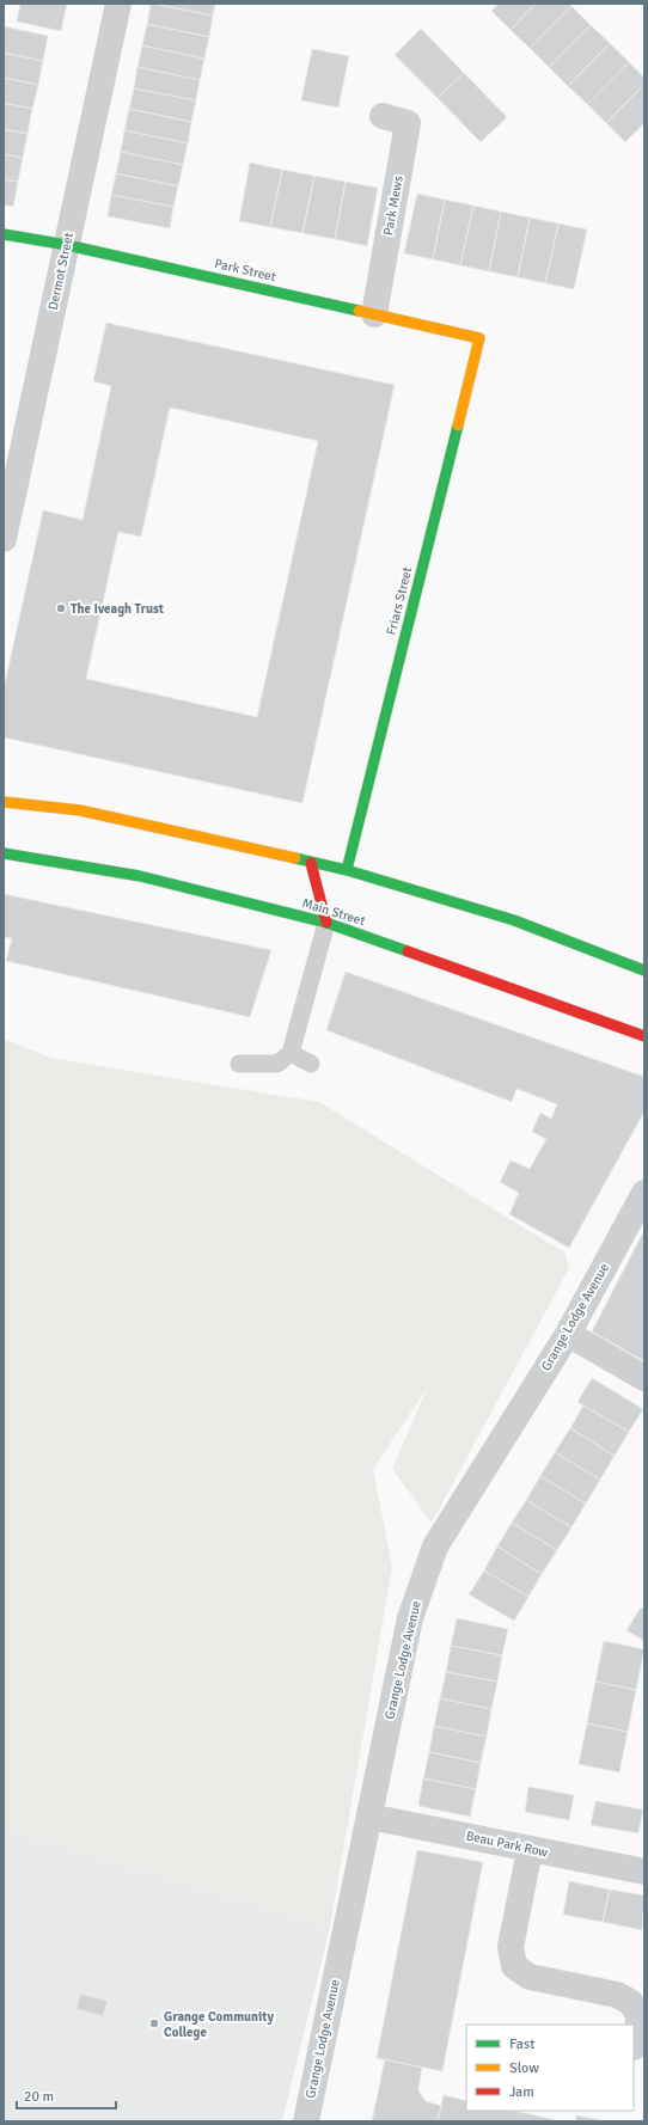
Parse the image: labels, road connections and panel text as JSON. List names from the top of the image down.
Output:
{
  "streets": {
    "street": [
      "Park Mews",
      "Park Street",
      "Dermot Street",
      "Friars Street",
      "Main Street",
      "Grange Lodge Avenue",
      "Beau Park Row"
    ]
  },
  "crossings": [
    ["Park Mews", "Park Street"],
    ["Park Street", "Dermot Street"],
    ["Park Street", "Friars Street"],
    ["Grange Lodge Avenue", "Beau Park Row"]
  ],
  "places": ["The Iveagh Trust", "Grange Community College"],
  "legend": ["Fast", "Slow", "Jam"],
  "scale_bar": "20 m"
}
